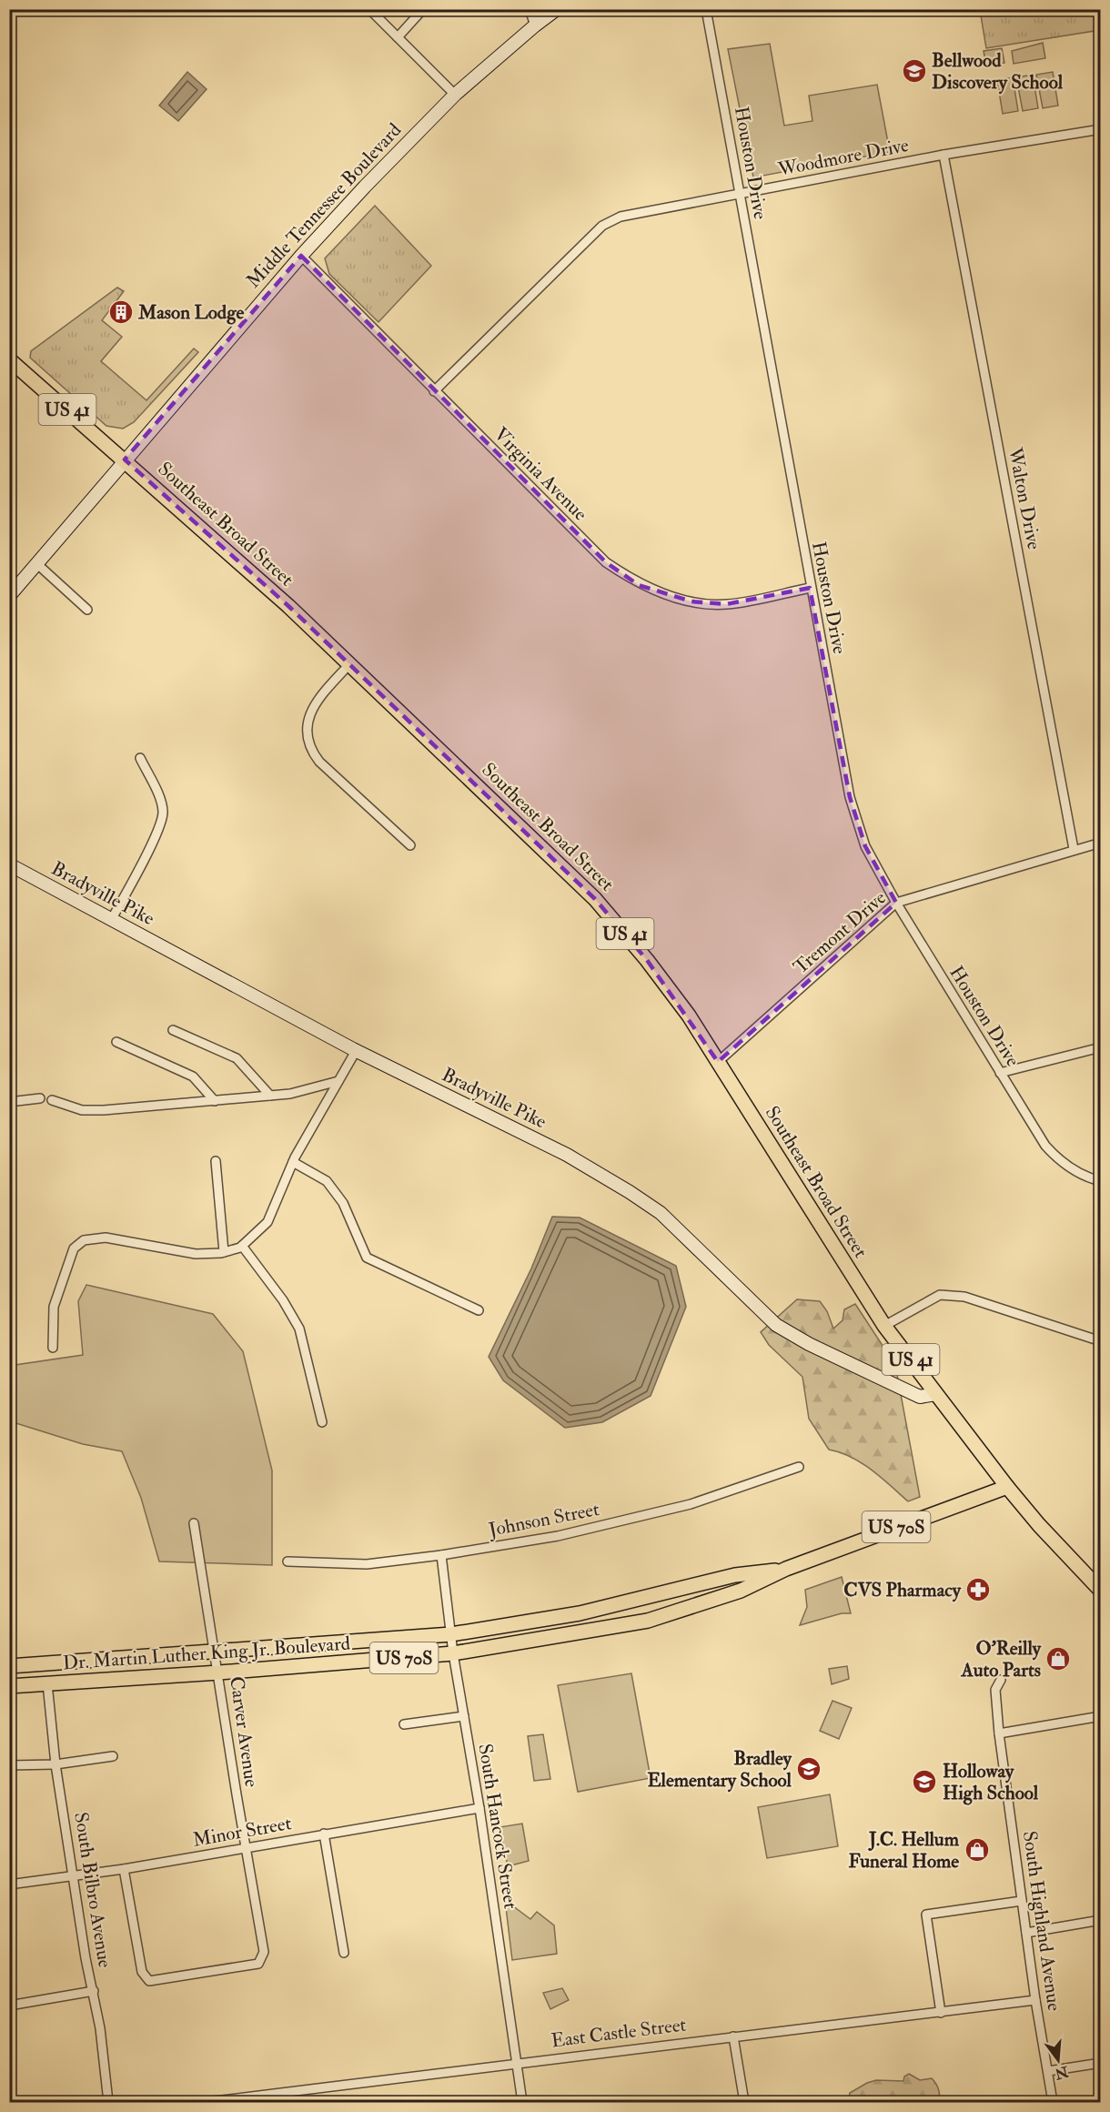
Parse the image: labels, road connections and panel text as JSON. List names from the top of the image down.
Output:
{
  "streets": {
    "main road": [
      "Middle Tennessee Boulevard",
      "US 41",
      "Southeast Broad Street",
      "Bradyville Pike",
      "US 70S",
      "Dr. Martin Luther King Jr. Boulevard"
    ],
    "street": [
      "Woodmore Drive",
      "Houston Drive",
      "Virginia Avenue",
      "Walton Drive",
      "Tremont Drive",
      "Johnson Street",
      "Carver Avenue",
      "South Hancock Street",
      "Minor Street",
      "South Bilbro Avenue",
      "South Highland Avenue",
      "East Castle Street"
    ]
  },
  "crossings": [
    ["Woodmore Drive", "Houston Drive"],
    ["Woodmore Drive", "Virginia Avenue"],
    ["Woodmore Drive", "Walton Drive"],
    ["Houston Drive", "Virginia Avenue"],
    ["Houston Drive", "Tremont Drive"],
    ["Middle Tennessee Boulevard", "Virginia Avenue"],
    ["Middle Tennessee Boulevard", "Southeast Broad Street"],
    ["Walton Drive", "Tremont Drive"],
    ["Southeast Broad Street", "Bradyville Pike"],
    ["Southeast Broad Street", "Tremont Drive"],
    ["Southeast Broad Street", "Dr. Martin Luther King Jr. Boulevard"],
    ["Johnson Street", "South Hancock Street"],
    ["Dr. Martin Luther King Jr. Boulevard", "Carver Avenue"],
    ["Dr. Martin Luther King Jr. Boulevard", "South Hancock Street"],
    ["Dr. Martin Luther King Jr. Boulevard", "South Bilbro Avenue"],
    ["Carver Avenue", "Minor Street"],
    ["South Hancock Street", "Minor Street"],
    ["South Hancock Street", "East Castle Street"],
    ["Minor Street", "South Bilbro Avenue"],
    ["South Highland Avenue", "East Castle Street"]
  ],
  "places": {
    "school or university": ["Bellwood Discovery School", "Bradley Elementary School", "Holloway High School"],
    "building": ["Mason Lodge"],
    "pharmacy": ["CVS Pharmacy"],
    "shop": ["O'Reilly Auto Parts", "J.C. Hellum Funeral Home"]
  },
  "north": "bottom"
}
